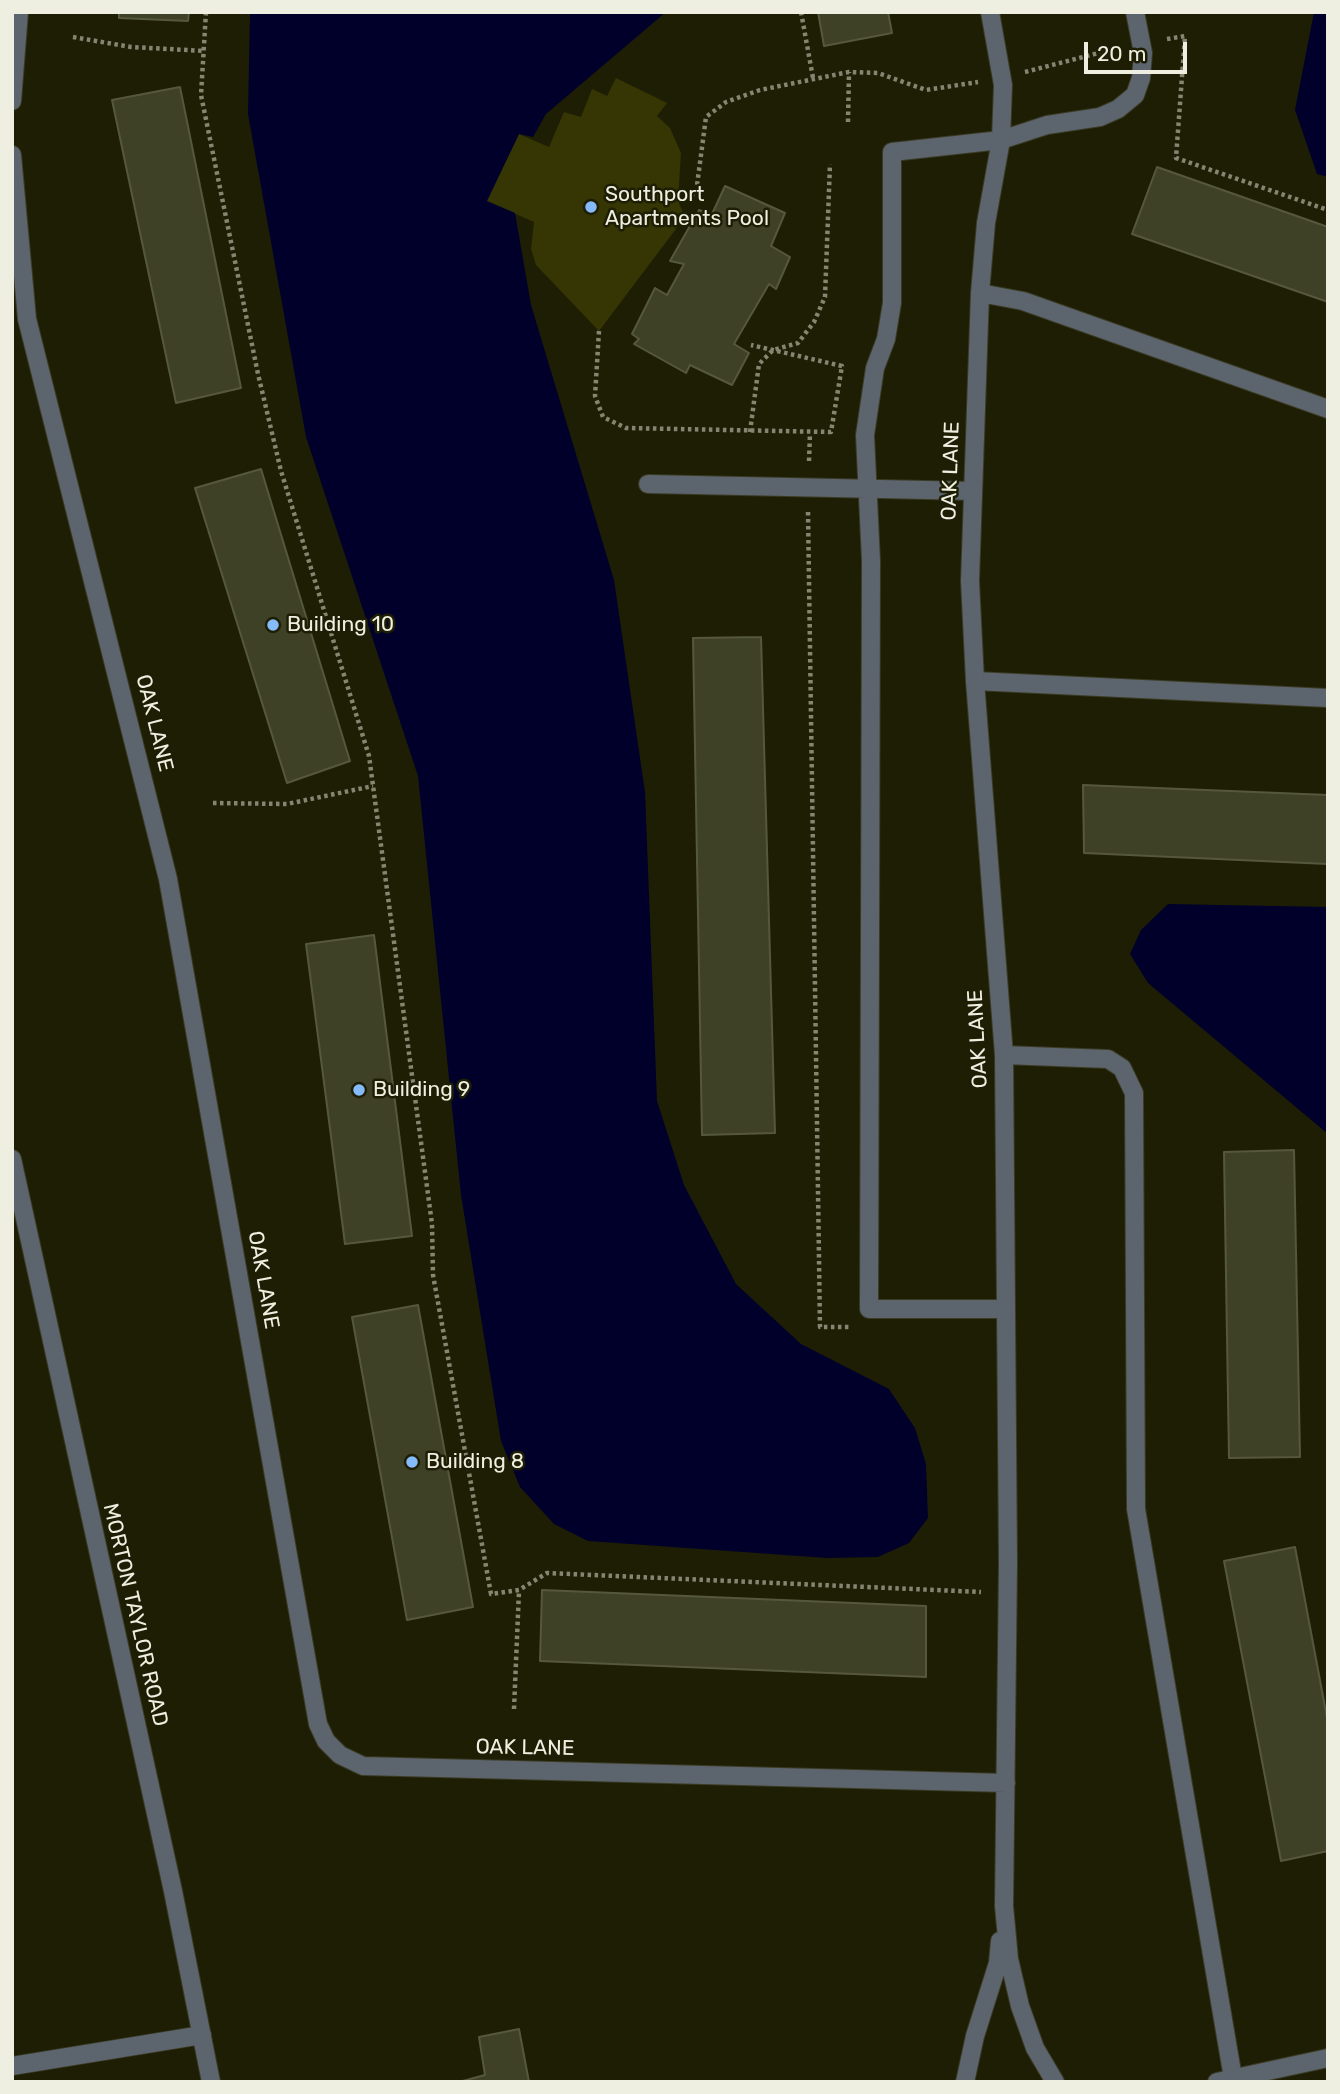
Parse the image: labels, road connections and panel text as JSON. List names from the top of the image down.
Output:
{
  "streets": {
    "street": ["OAK LANE", "MORTON TAYLOR ROAD"]
  },
  "places": [
    "Southport Apartments Pool",
    "Building 10",
    "Building 9",
    "Building 8"
  ],
  "scale_bar": "20 m"
}
